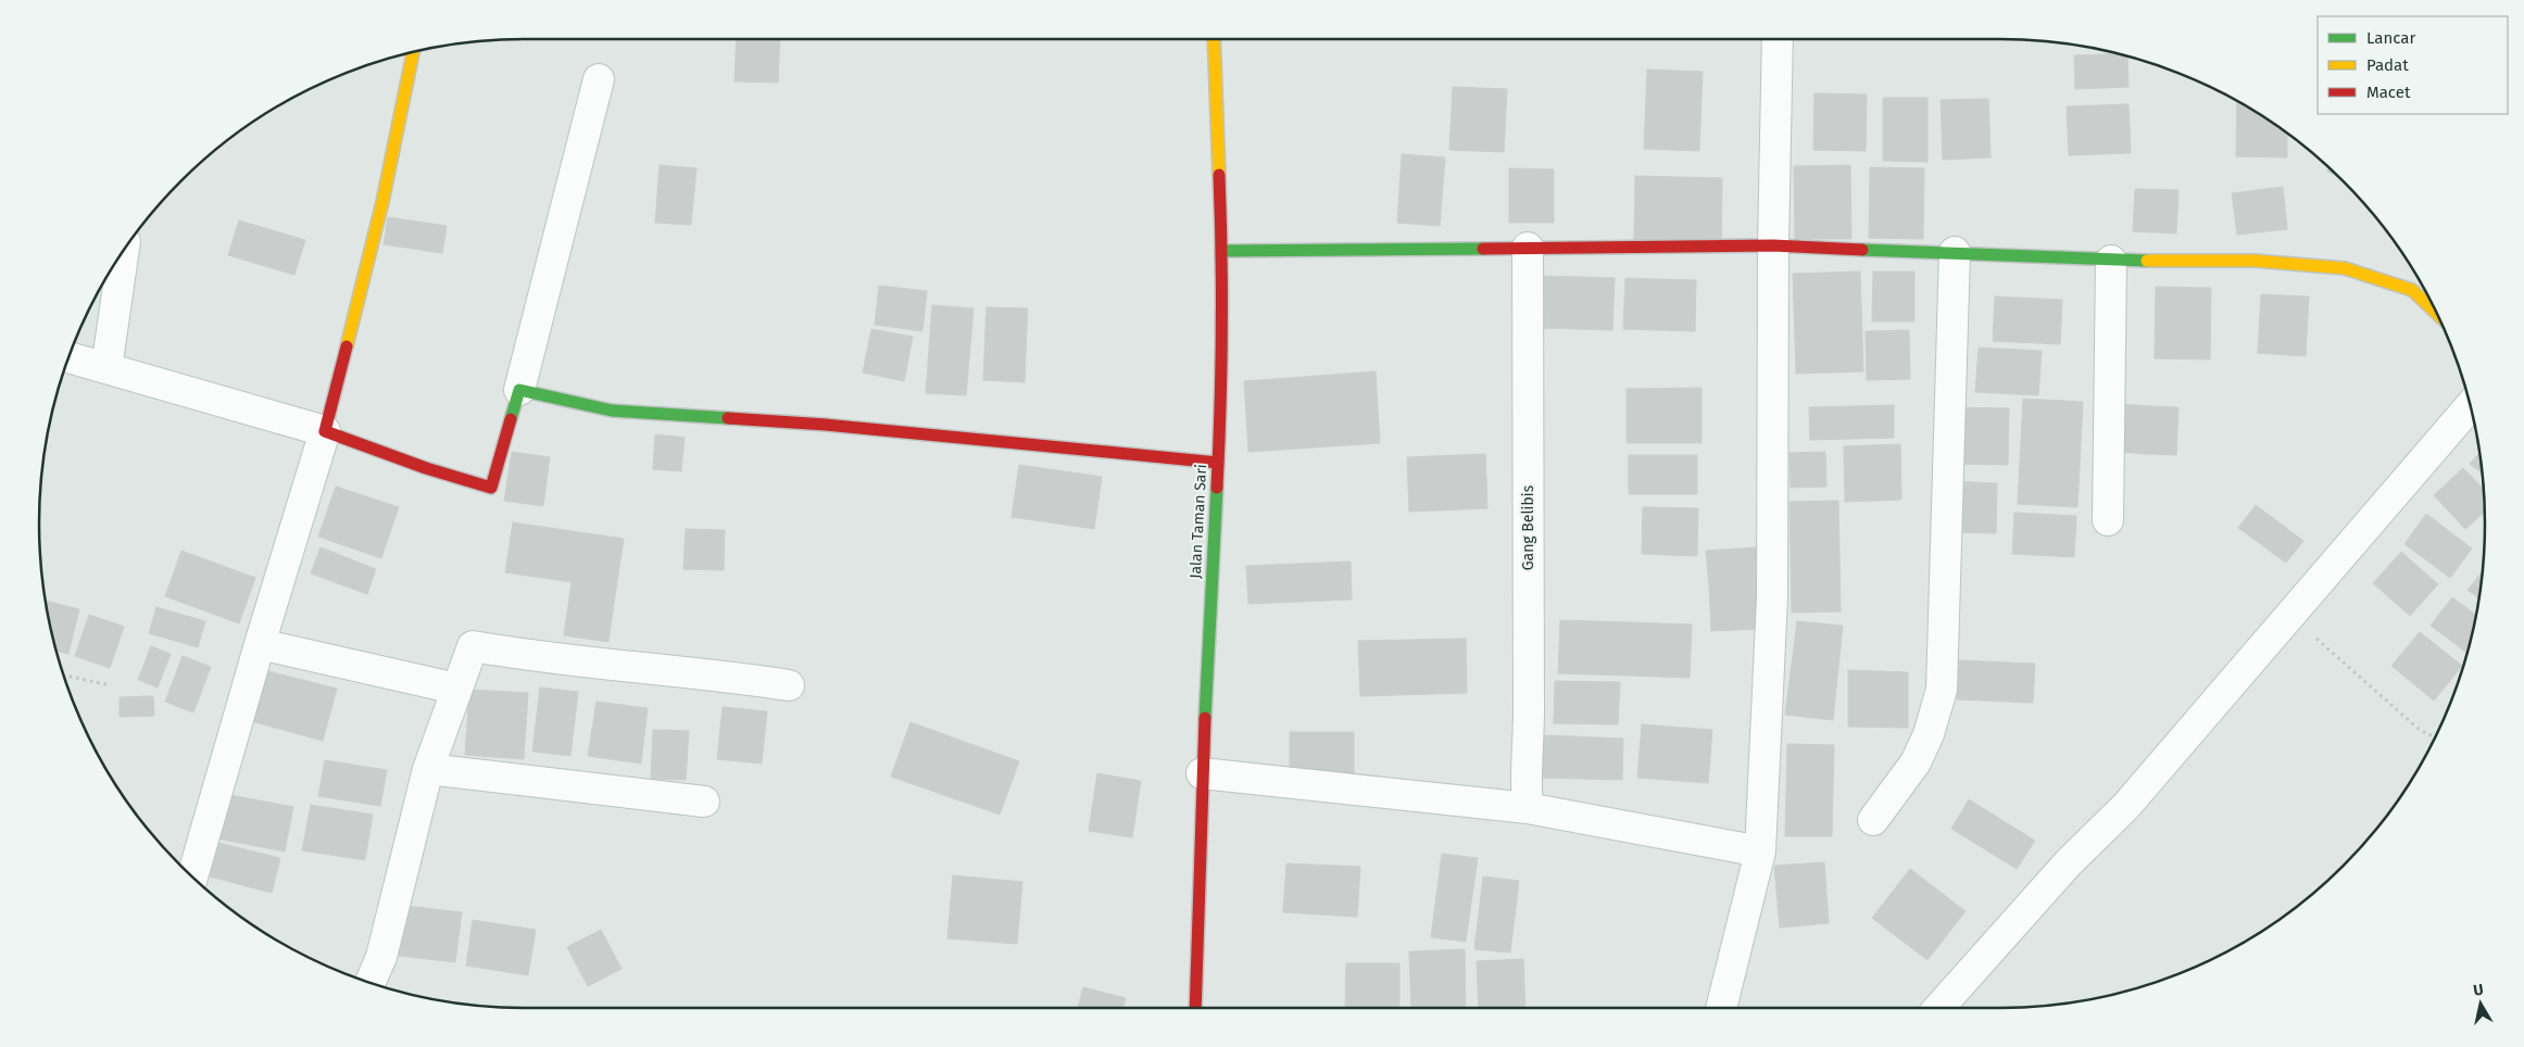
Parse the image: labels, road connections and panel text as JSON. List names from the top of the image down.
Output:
{
  "streets": {
    "street": ["Jalan Taman Sari", "Gang Belibis"]
  },
  "legend": ["Lancar", "Padat", "Macet"],
  "north": "top"
}
